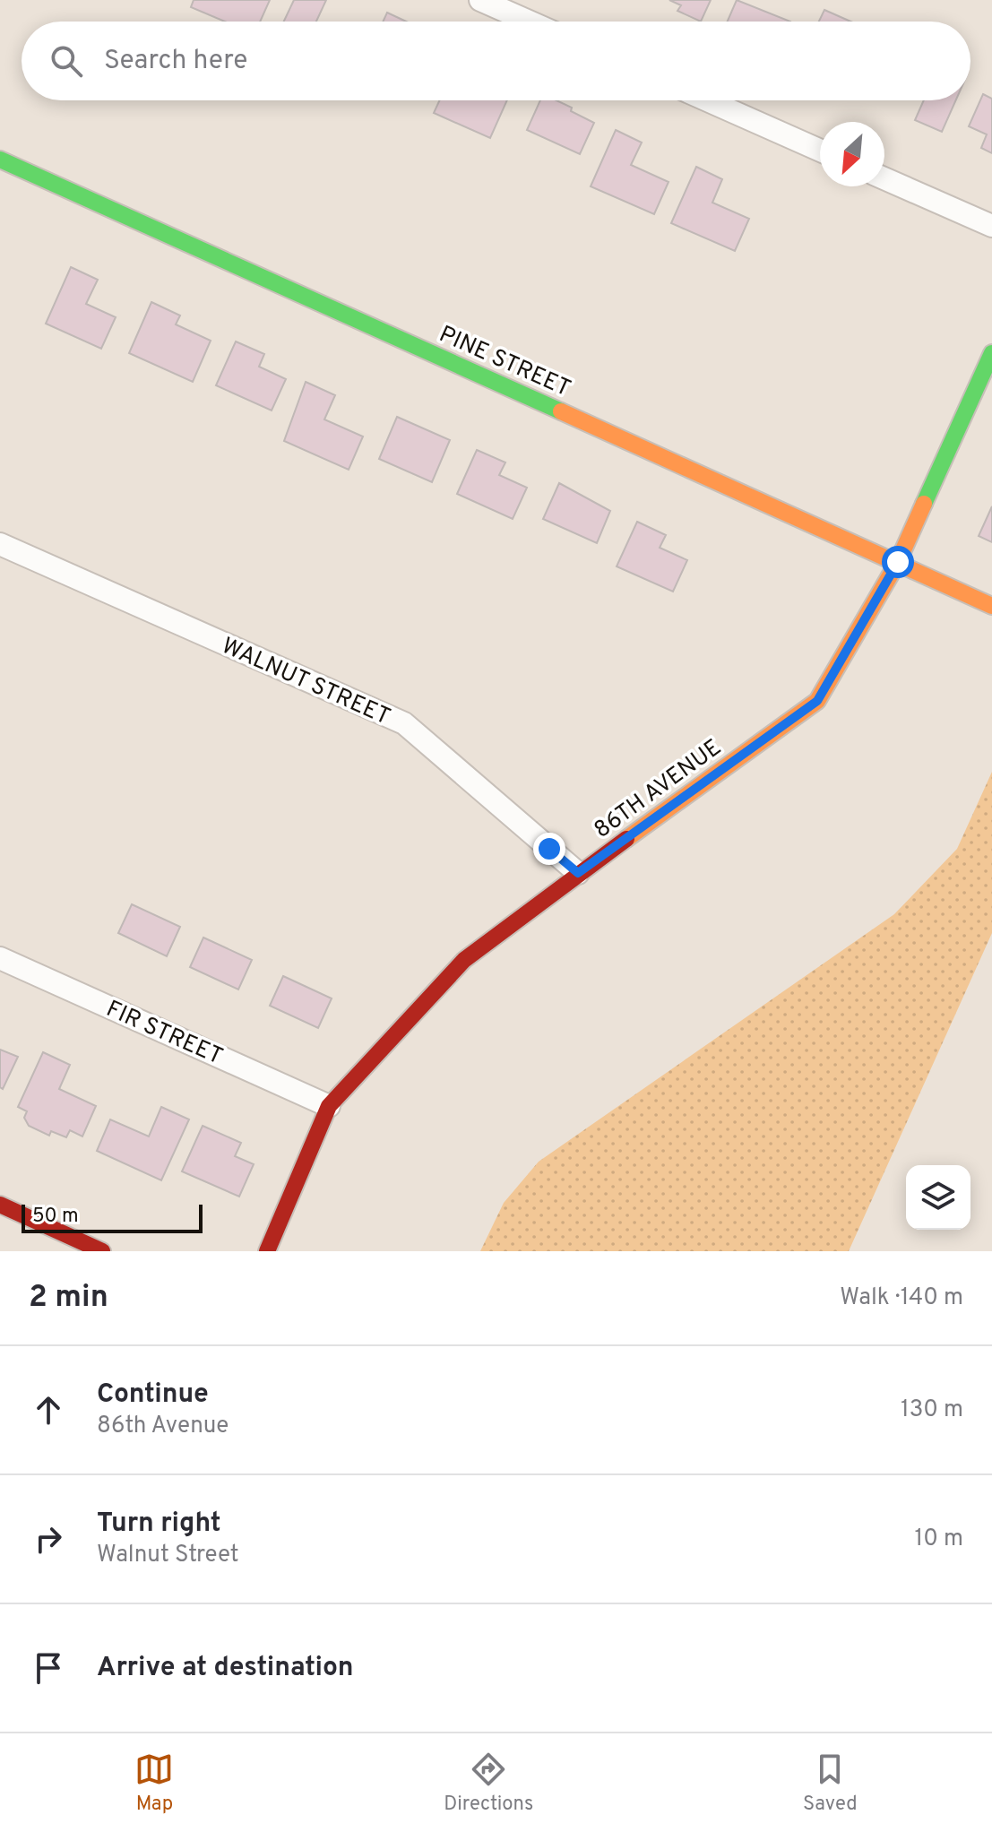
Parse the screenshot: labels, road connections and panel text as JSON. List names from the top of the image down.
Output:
{
  "streets": {
    "street": [
      "PINE STREET",
      "WALNUT STREET",
      "86TH AVENUE",
      "FIR STREET"
    ]
  },
  "crossings": [
    ["PINE STREET", "86TH AVENUE"],
    ["WALNUT STREET", "86TH AVENUE"],
    ["86TH AVENUE", "FIR STREET"]
  ],
  "scale_bar": "50 m",
  "north": "bottom left",
  "page": {
    "search": "Search here",
    "scale": "50 m",
    "heading": ["2 min", "Walk · 140 m"],
    "list": [
      ["Continue", "86th Avenue", "130 m"],
      ["Turn right", "Walnut Street", "10 m"],
      "Arrive at destination"
    ],
    "nav": ["Map", "Directions", "Saved"]
  }
}
